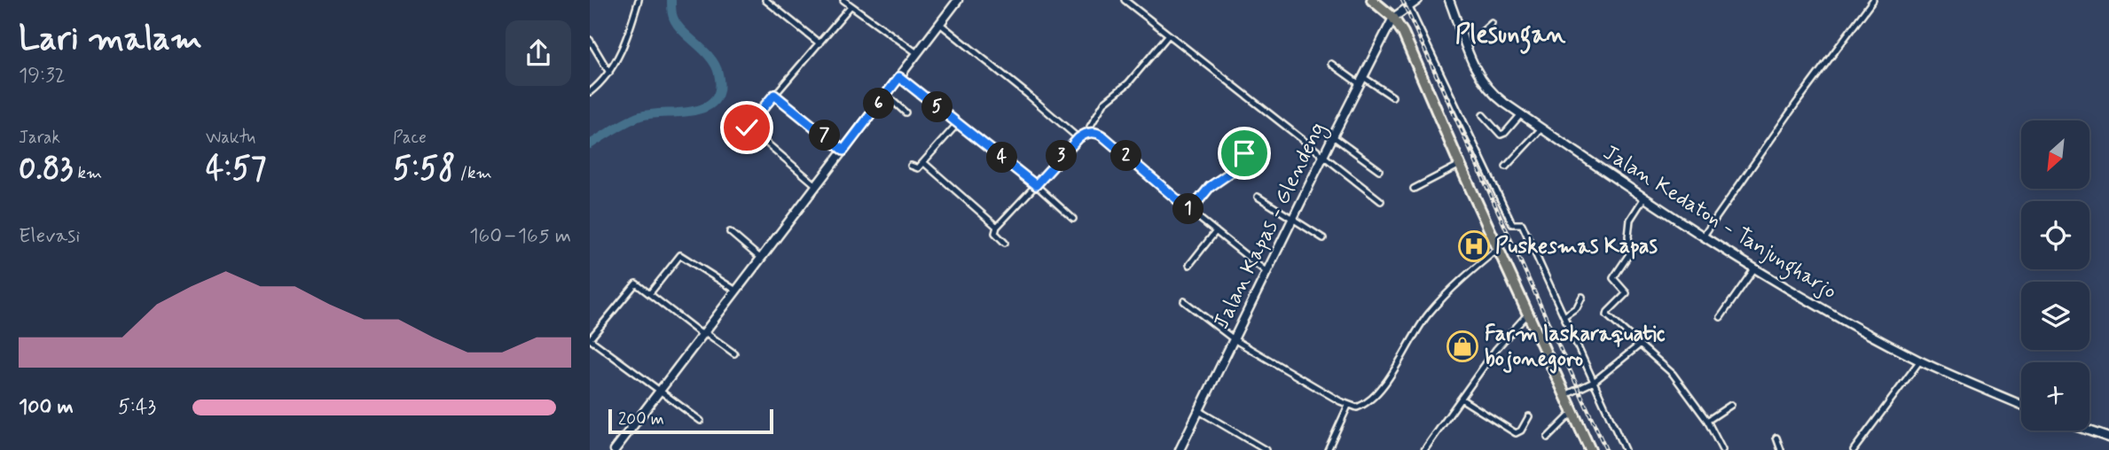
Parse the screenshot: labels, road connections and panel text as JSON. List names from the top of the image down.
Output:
{
  "streets": {
    "street": ["Jalan Kedaton - Tanjungharjo", "Jalan Kapas - Glendeng"]
  },
  "districts": ["Plesungan"],
  "places": {
    "hospital": ["Puskesmas Kapas"],
    "shop": ["Farm laskaraquatic bojonegoro"]
  },
  "scale_bar": "200 m",
  "north": "bottom left",
  "page": {
    "heading": ["Lari malam", "19:32"],
    "pins": [
      "6",
      "5",
      "7",
      "2",
      "3",
      "4",
      "1"
    ],
    "stats": [
      ["Jarak", "0.83 km"],
      ["Waktu", "4:57"],
      ["Pace", "5:58 /km"]
    ],
    "map_buttons": "+",
    "chart": ["Elevasi", "160–165 m"],
    "list": [
      {
        "name": "100 m",
        "note": "5:43"
      }
    ],
    "scale": "200 m"
  }
}
